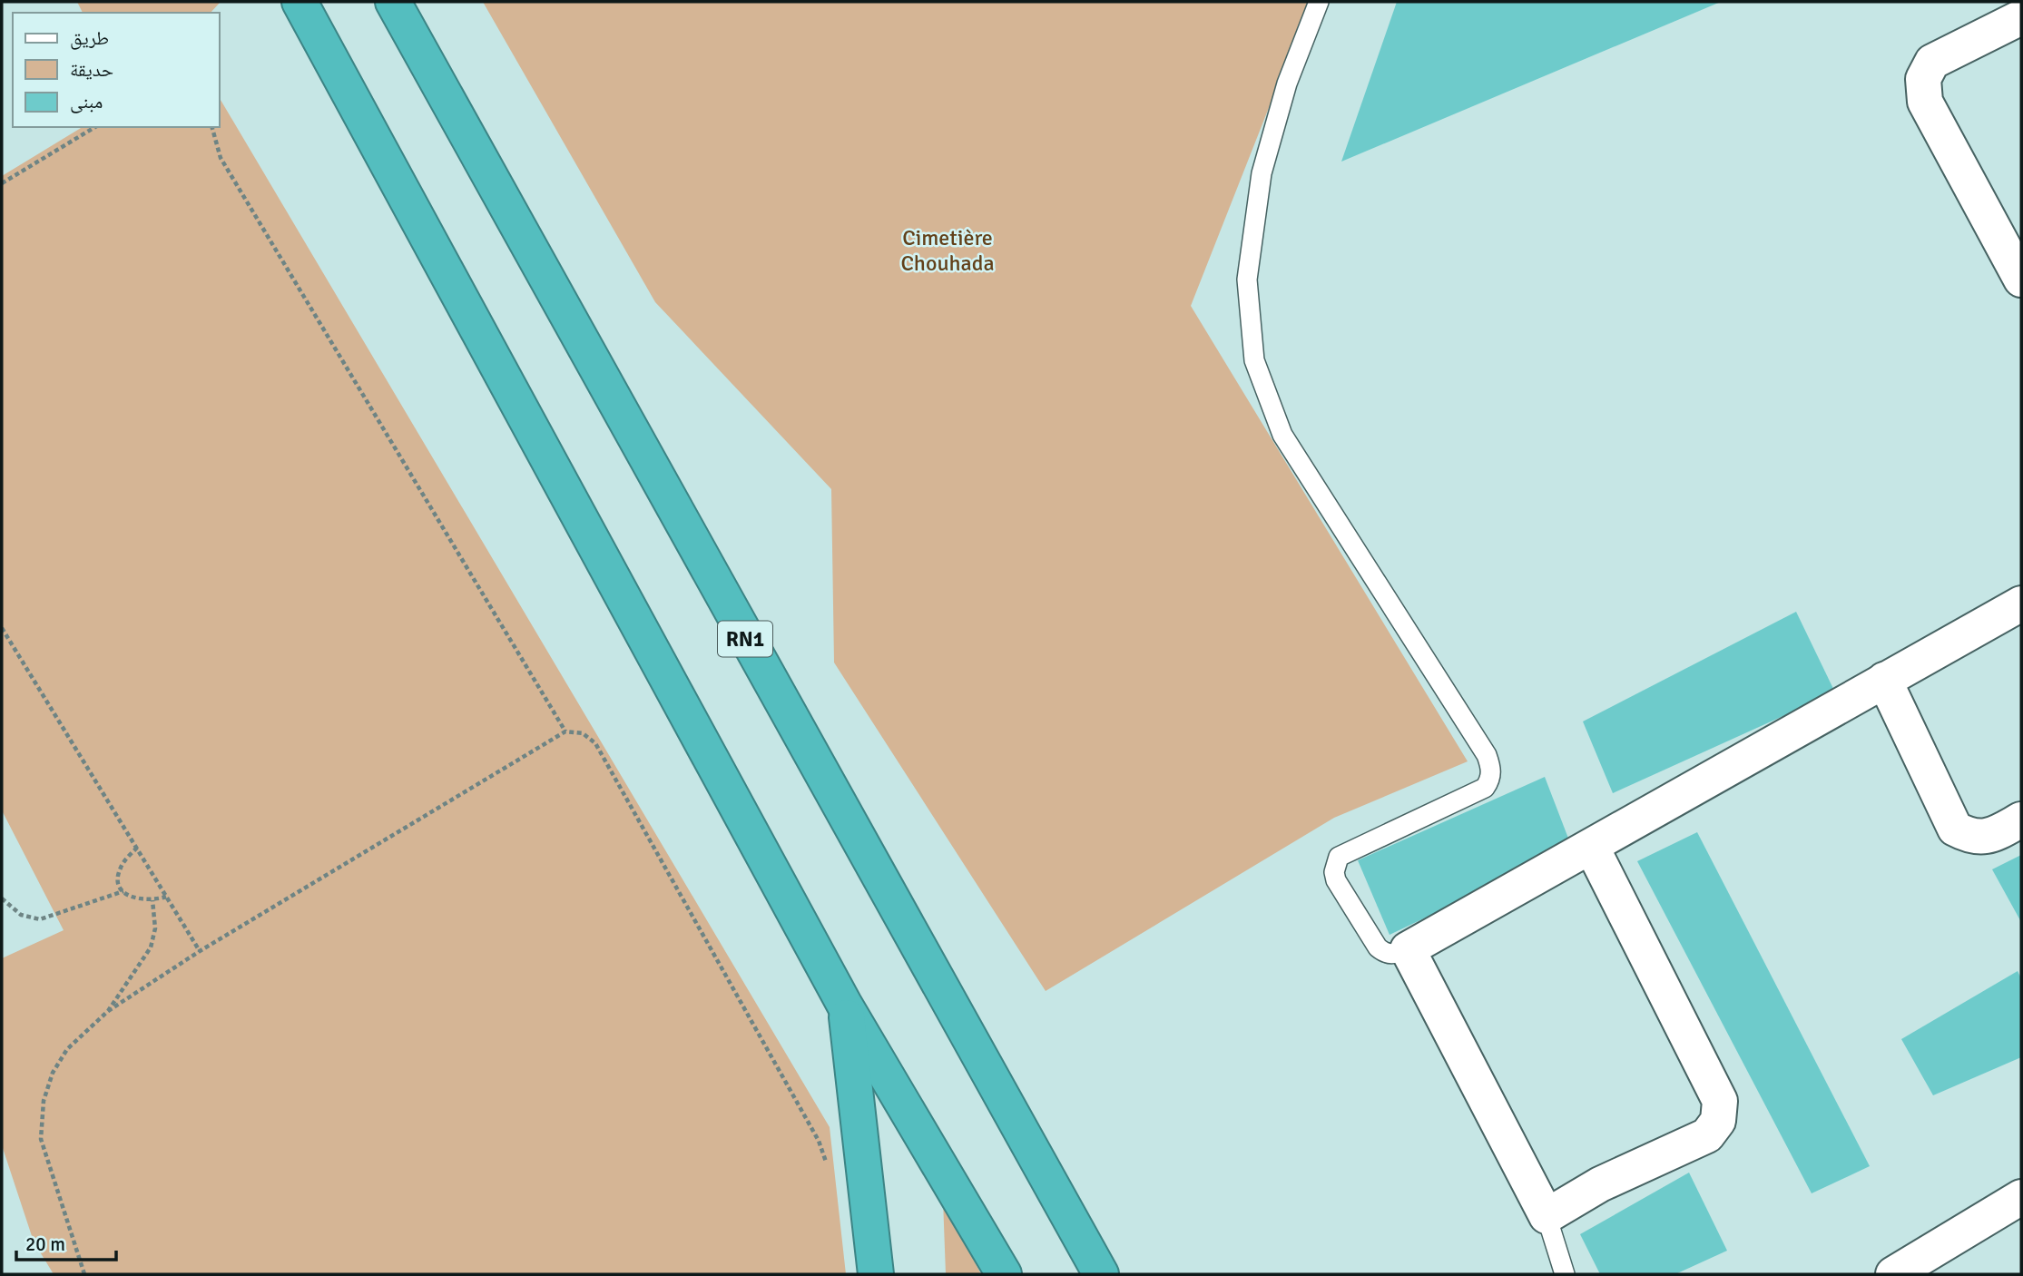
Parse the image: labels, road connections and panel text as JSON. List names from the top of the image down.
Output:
{
  "streets": {
    "highway": ["RN1"]
  },
  "parks": ["Cimetière Chouhada"],
  "legend": ["طريق", "حديقة", "مبنى"],
  "scale_bar": "20 m"
}
